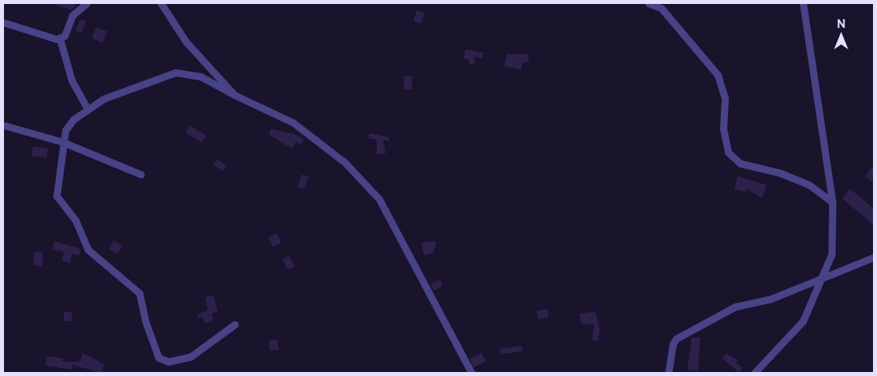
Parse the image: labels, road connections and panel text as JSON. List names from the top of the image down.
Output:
{
  "north": "top"
}
